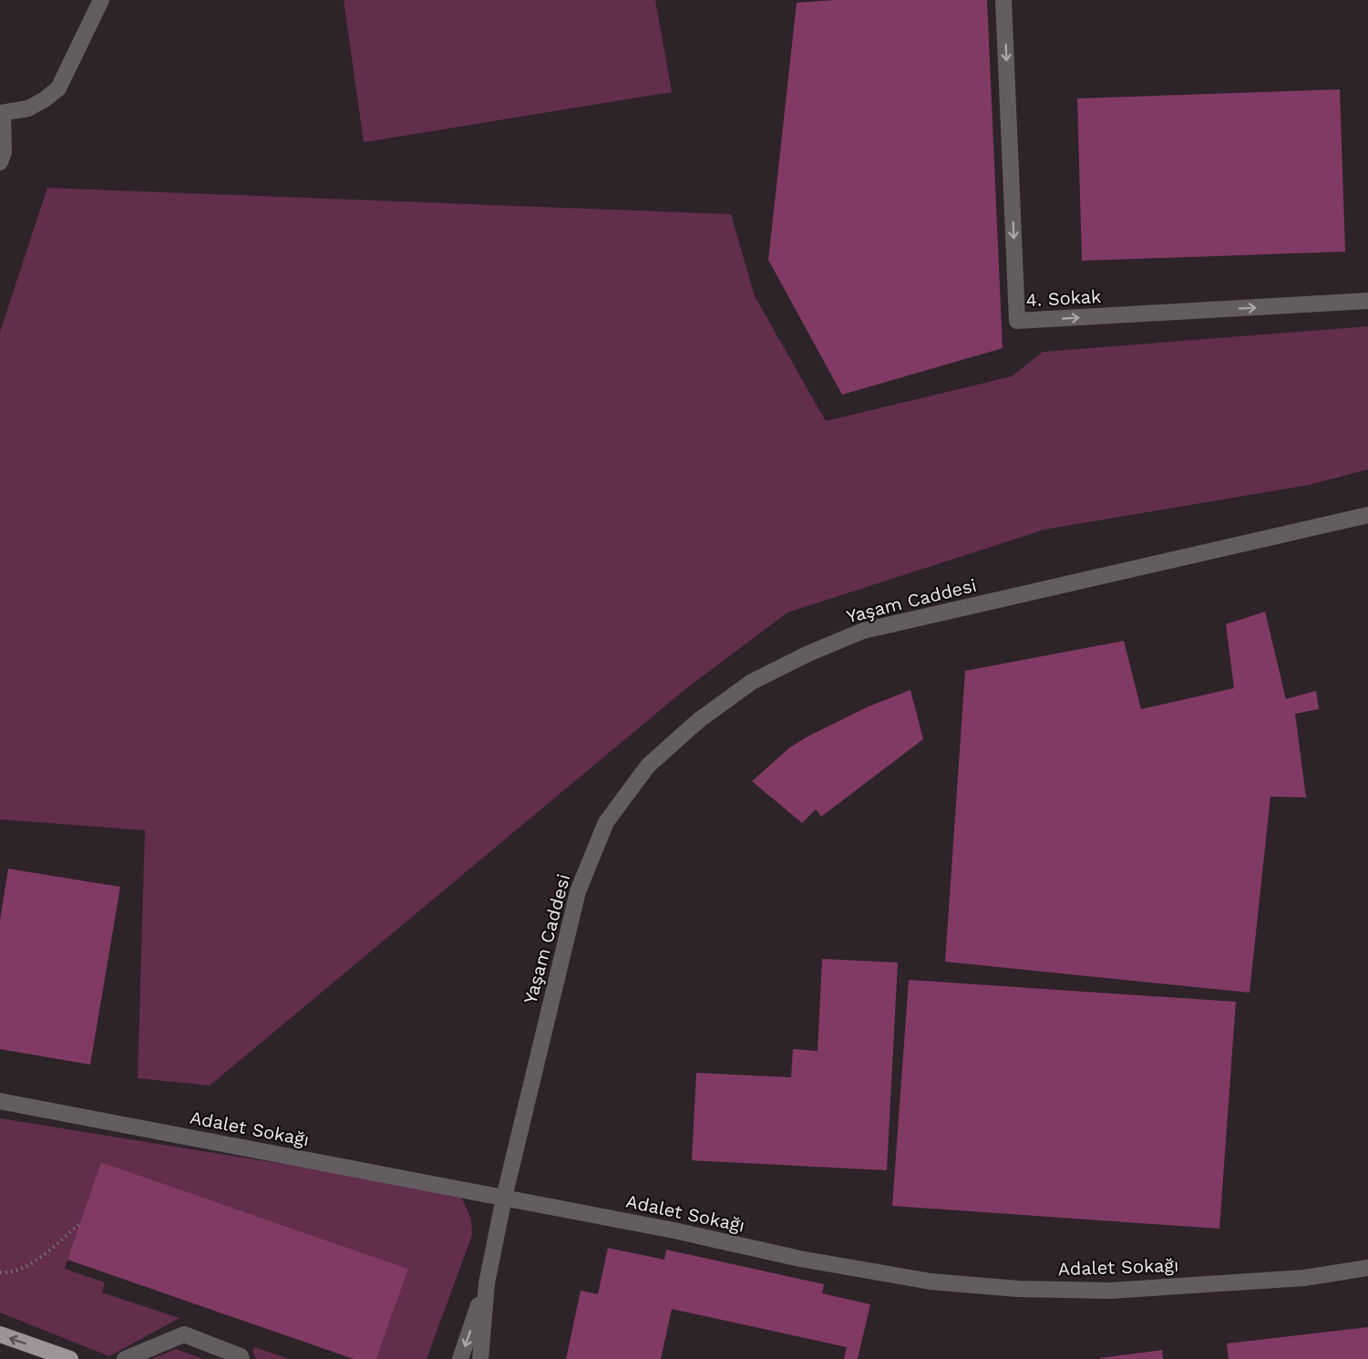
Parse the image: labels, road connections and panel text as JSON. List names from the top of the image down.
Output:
{
  "streets": {
    "street": ["4. Sokak", "Yaşam Caddesi", "Adalet Sokağı"]
  },
  "crossings": [
    ["Yaşam Caddesi", "Adalet Sokağı"]
  ]
}
